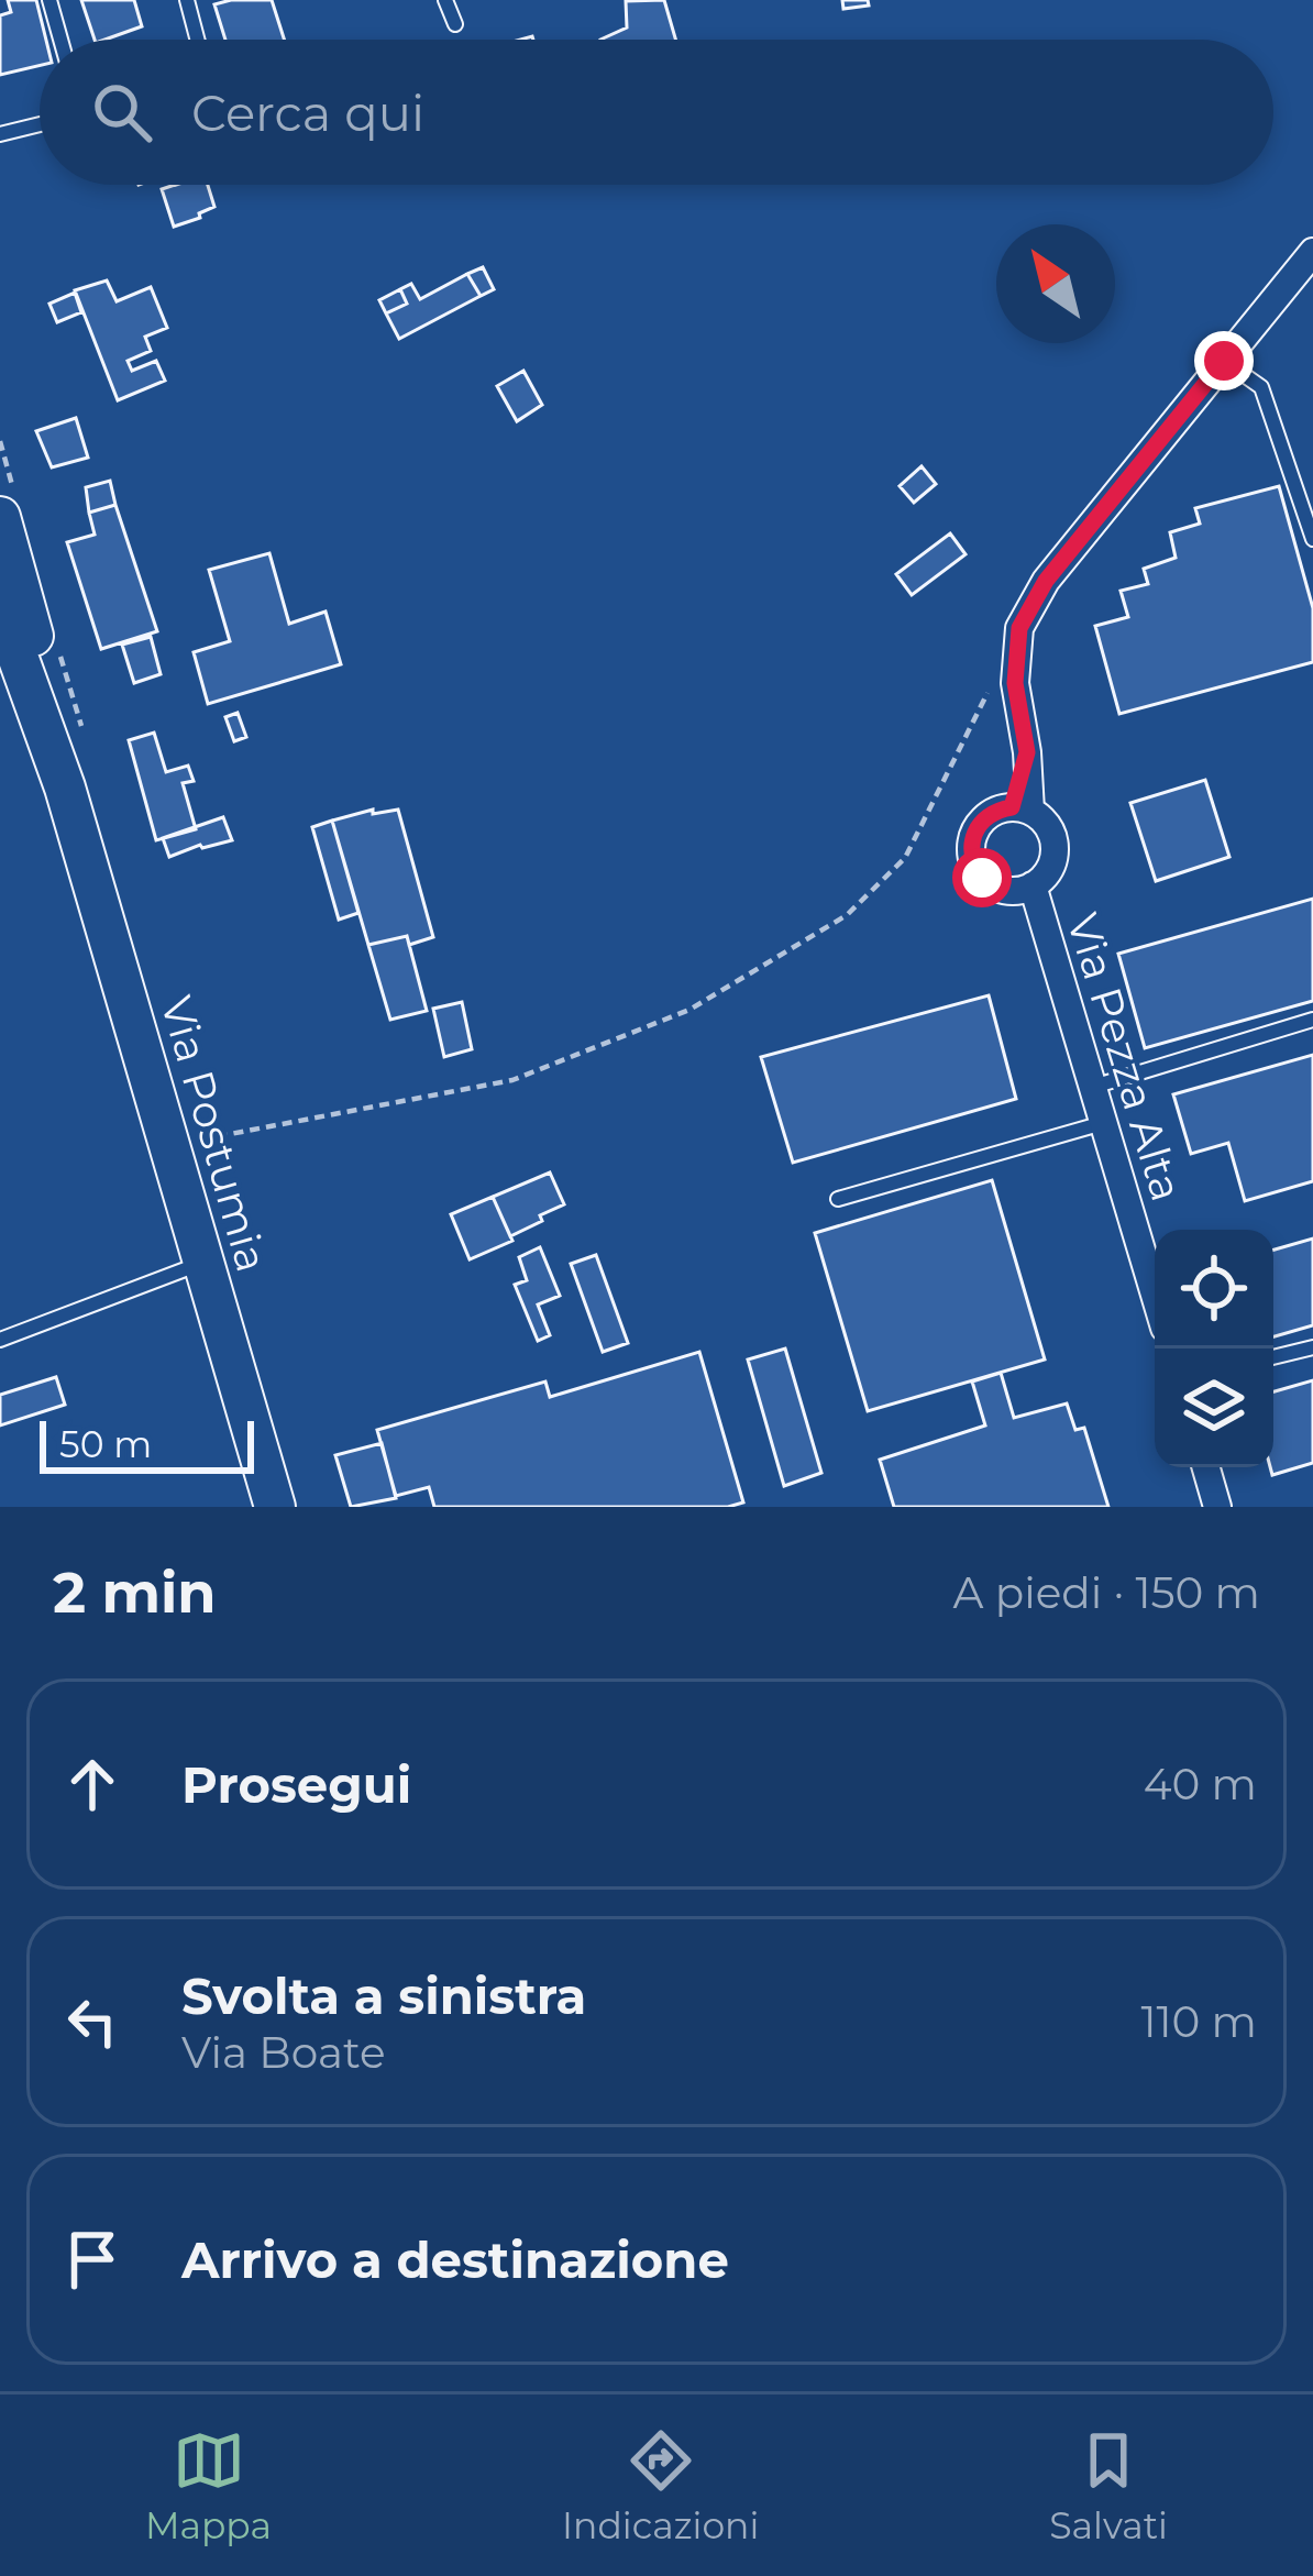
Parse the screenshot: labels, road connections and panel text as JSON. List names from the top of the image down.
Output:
{
  "streets": {
    "main road": ["Via Postumia"],
    "street": ["Via Pezza Alta"]
  },
  "scale_bar": "50 m",
  "north": "top left",
  "page": {
    "search": "Cerca qui",
    "scale": "50 m",
    "heading": ["2 min", "A piedi · 150 m"],
    "list": [
      ["Prosegui", "40 m"],
      ["Svolta a sinistra", "Via Boate", "110 m"],
      "Arrivo a destinazione"
    ],
    "nav": ["Mappa", "Indicazioni", "Salvati"]
  }
}
